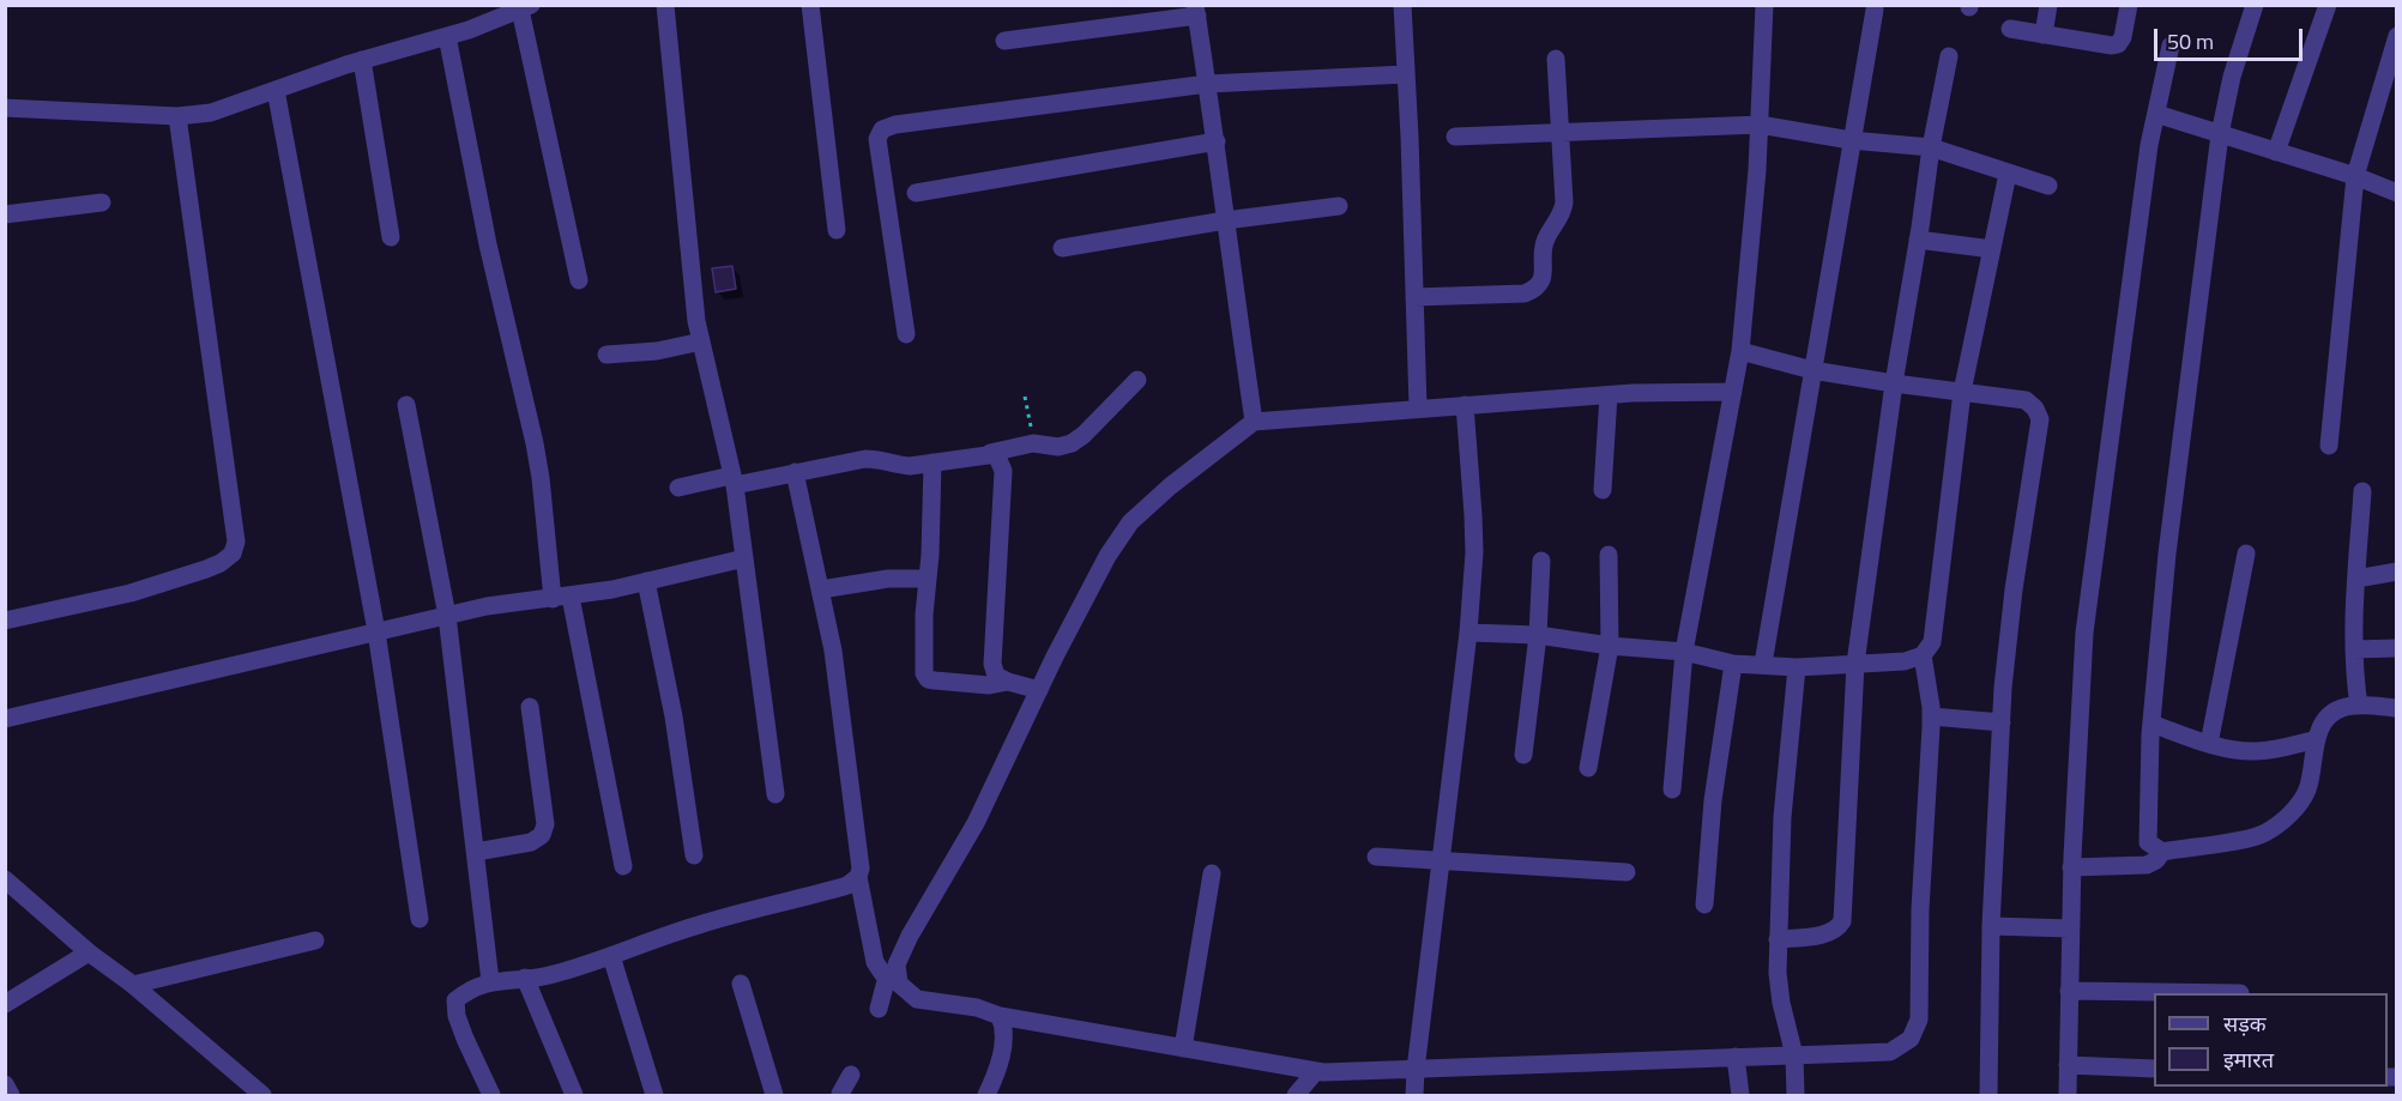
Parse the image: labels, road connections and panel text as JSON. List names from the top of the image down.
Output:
{
  "legend": ["सड़क", "इमारत"],
  "scale_bar": "50 m"
}
